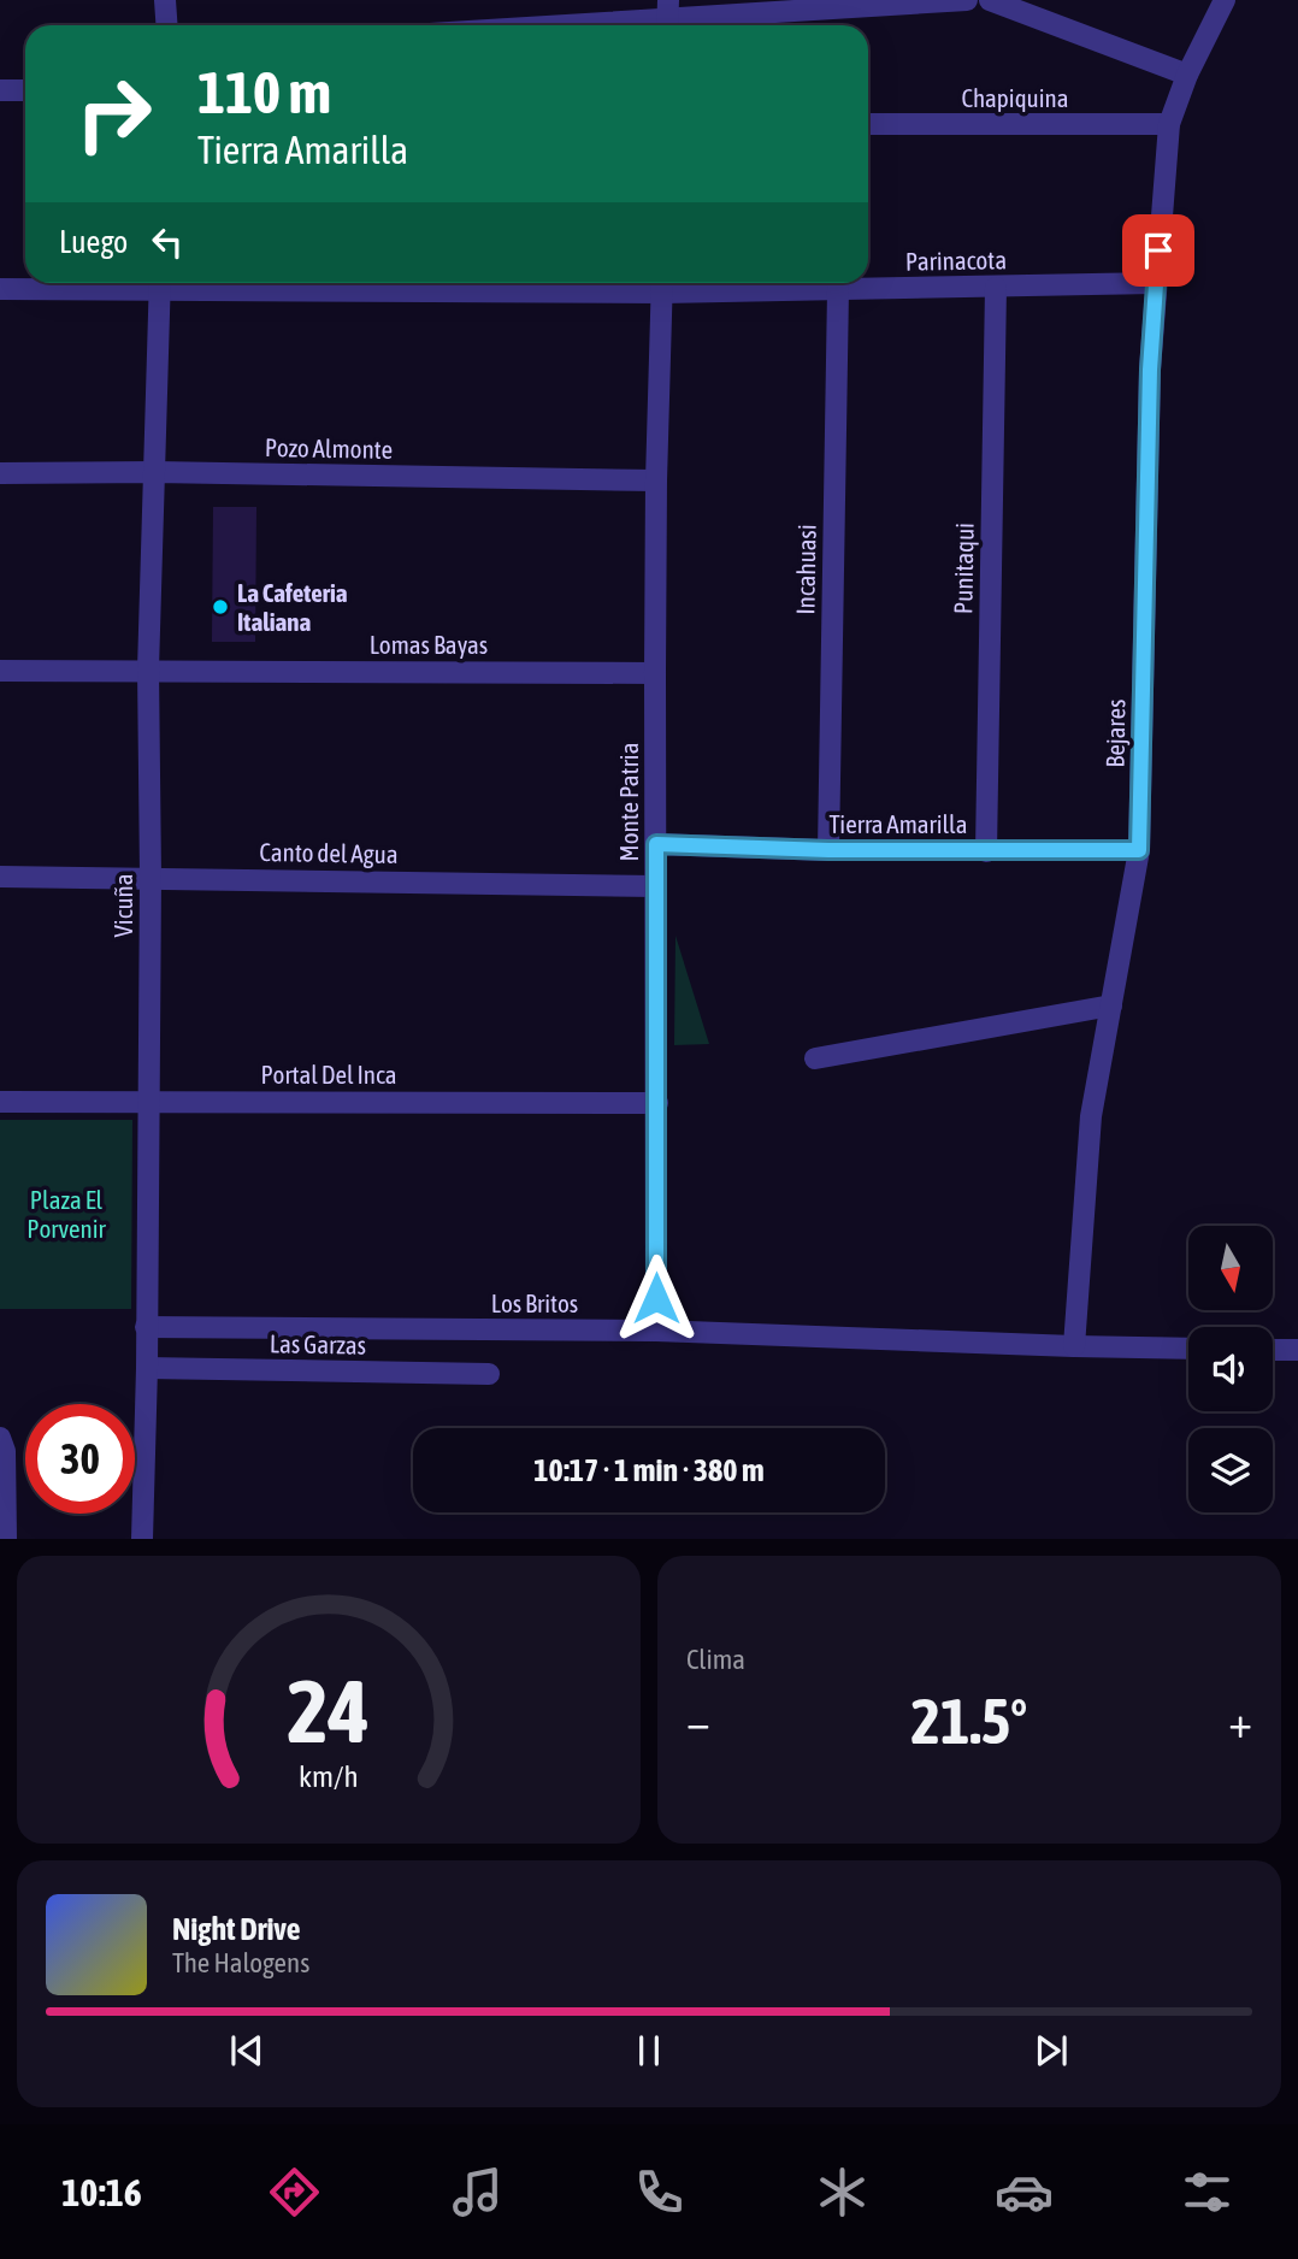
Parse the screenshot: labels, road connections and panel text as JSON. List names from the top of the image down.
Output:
{
  "streets": {
    "street": [
      "Chapiquina",
      "Parinacota",
      "Pozo Almonte",
      "Punitaqui",
      "Incahuasi",
      "Lomas Bayas",
      "Bejares",
      "Monte Patria",
      "Tierra Amarilla",
      "Canto del Agua",
      "Vicuña",
      "Portal Del Inca",
      "Los Britos",
      "Las Garzas"
    ]
  },
  "crossings": [
    ["Chapiquina", "Bejares"],
    ["Parinacota", "Punitaqui"],
    ["Parinacota", "Incahuasi"],
    ["Parinacota", "Bejares"],
    ["Parinacota", "Monte Patria"],
    ["Pozo Almonte", "Monte Patria"],
    ["Pozo Almonte", "Vicuña"],
    ["Punitaqui", "Tierra Amarilla"],
    ["Incahuasi", "Tierra Amarilla"],
    ["Lomas Bayas", "Monte Patria"],
    ["Lomas Bayas", "Vicuña"],
    ["Bejares", "Tierra Amarilla"],
    ["Bejares", "Los Britos"],
    ["Monte Patria", "Tierra Amarilla"],
    ["Monte Patria", "Canto del Agua"],
    ["Monte Patria", "Portal Del Inca"],
    ["Monte Patria", "Los Britos"],
    ["Canto del Agua", "Vicuña"],
    ["Vicuña", "Portal Del Inca"],
    ["Vicuña", "Los Britos"],
    ["Vicuña", "Las Garzas"]
  ],
  "parks": ["Plaza El Porvenir"],
  "places": ["La Cafeteria Italiana"],
  "north": "bottom",
  "page": {
    "turn": ["110 m", "Tierra Amarilla"],
    "then": "Luego",
    "limit": "30",
    "trip": "10:17 · 1 min · 380 m",
    "tile": "Clima",
    "heat": ["−", "21.5°", "+"],
    "song": ["Night Drive", "The Halogens"],
    "tabs": "10:16",
    "gauge": ["24", "km/h"]
  }
}
